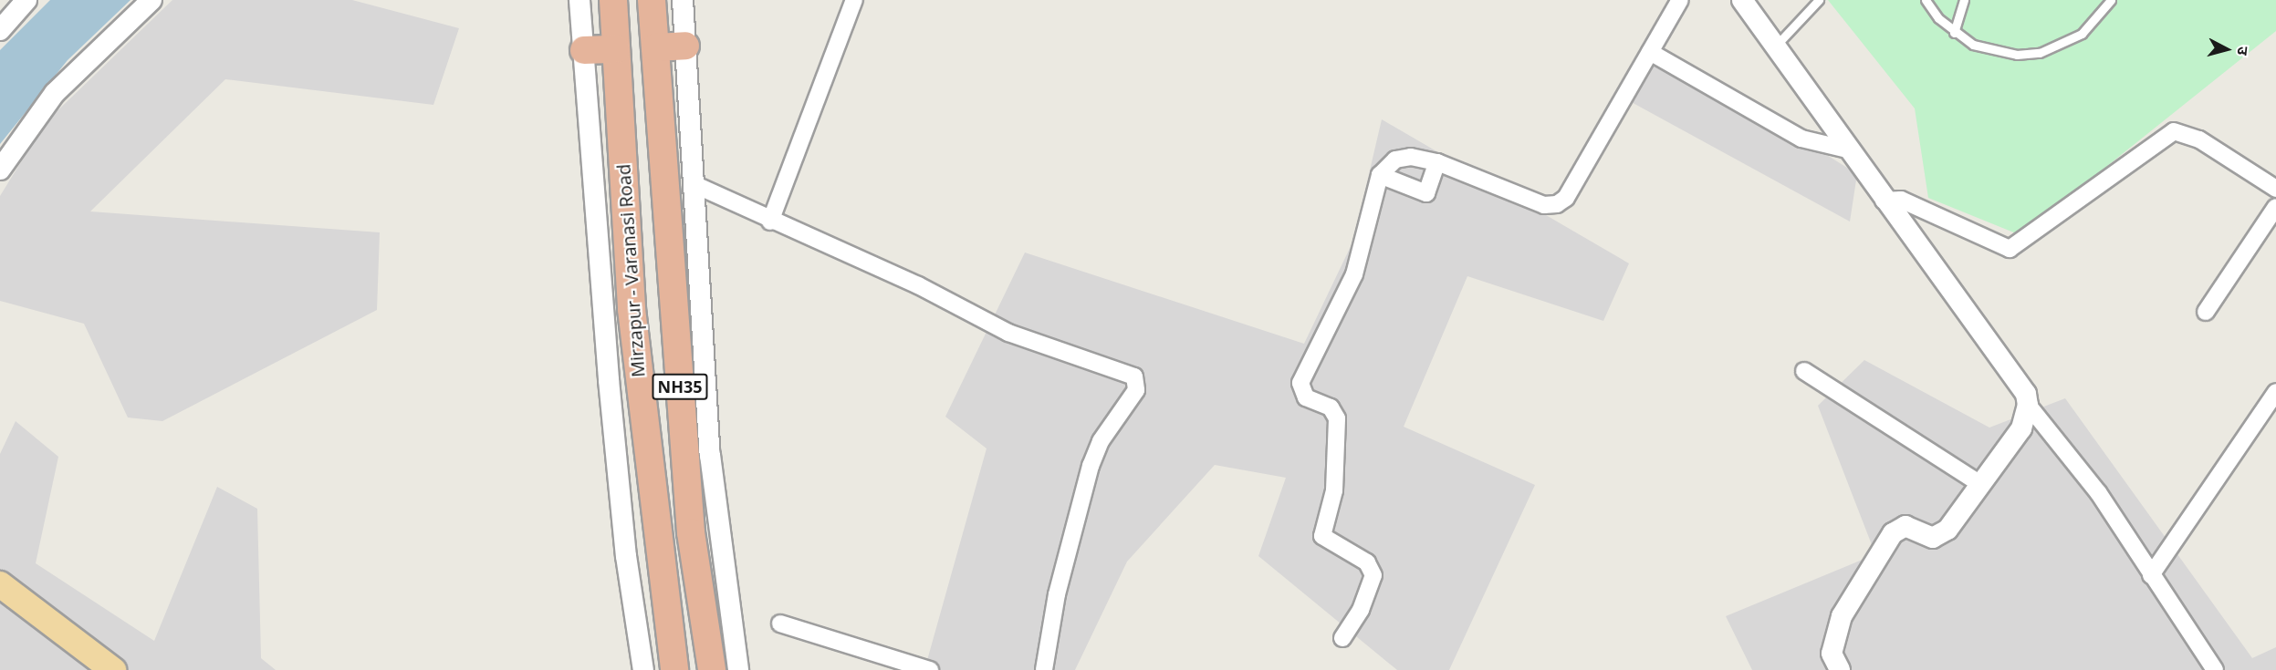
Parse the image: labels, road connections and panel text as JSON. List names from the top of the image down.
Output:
{
  "streets": {
    "highway": ["Mirzapur - Varanasi Road", "NH35"]
  },
  "north": "right"
}
